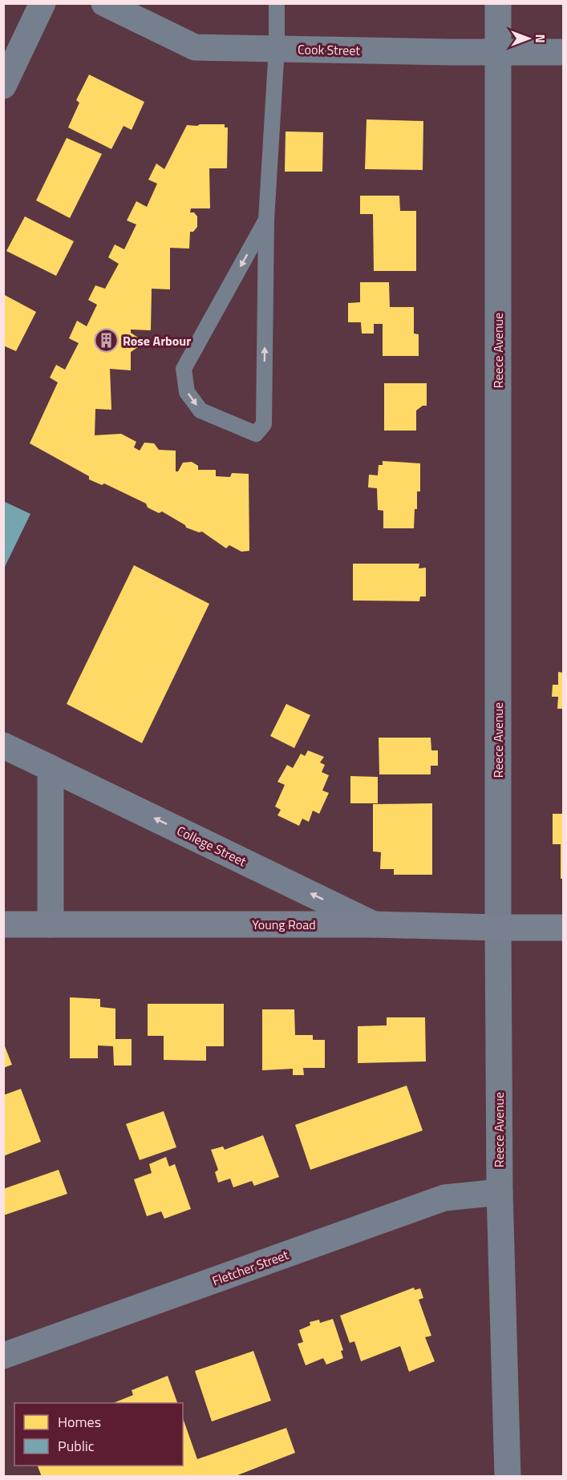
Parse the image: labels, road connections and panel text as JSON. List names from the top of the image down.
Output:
{
  "streets": {
    "street": [
      "Cook Street",
      "Reece Avenue",
      "College Street",
      "Young Road",
      "Fletcher Street"
    ]
  },
  "crossings": [
    ["Cook Street", "Reece Avenue"],
    ["Reece Avenue", "Young Road"],
    ["Reece Avenue", "Fletcher Street"],
    ["College Street", "Young Road"]
  ],
  "one_way": ["College Street"],
  "places": {
    "building": ["Rose Arbour"]
  },
  "legend": ["Homes", "Public"],
  "north": "right"
}
